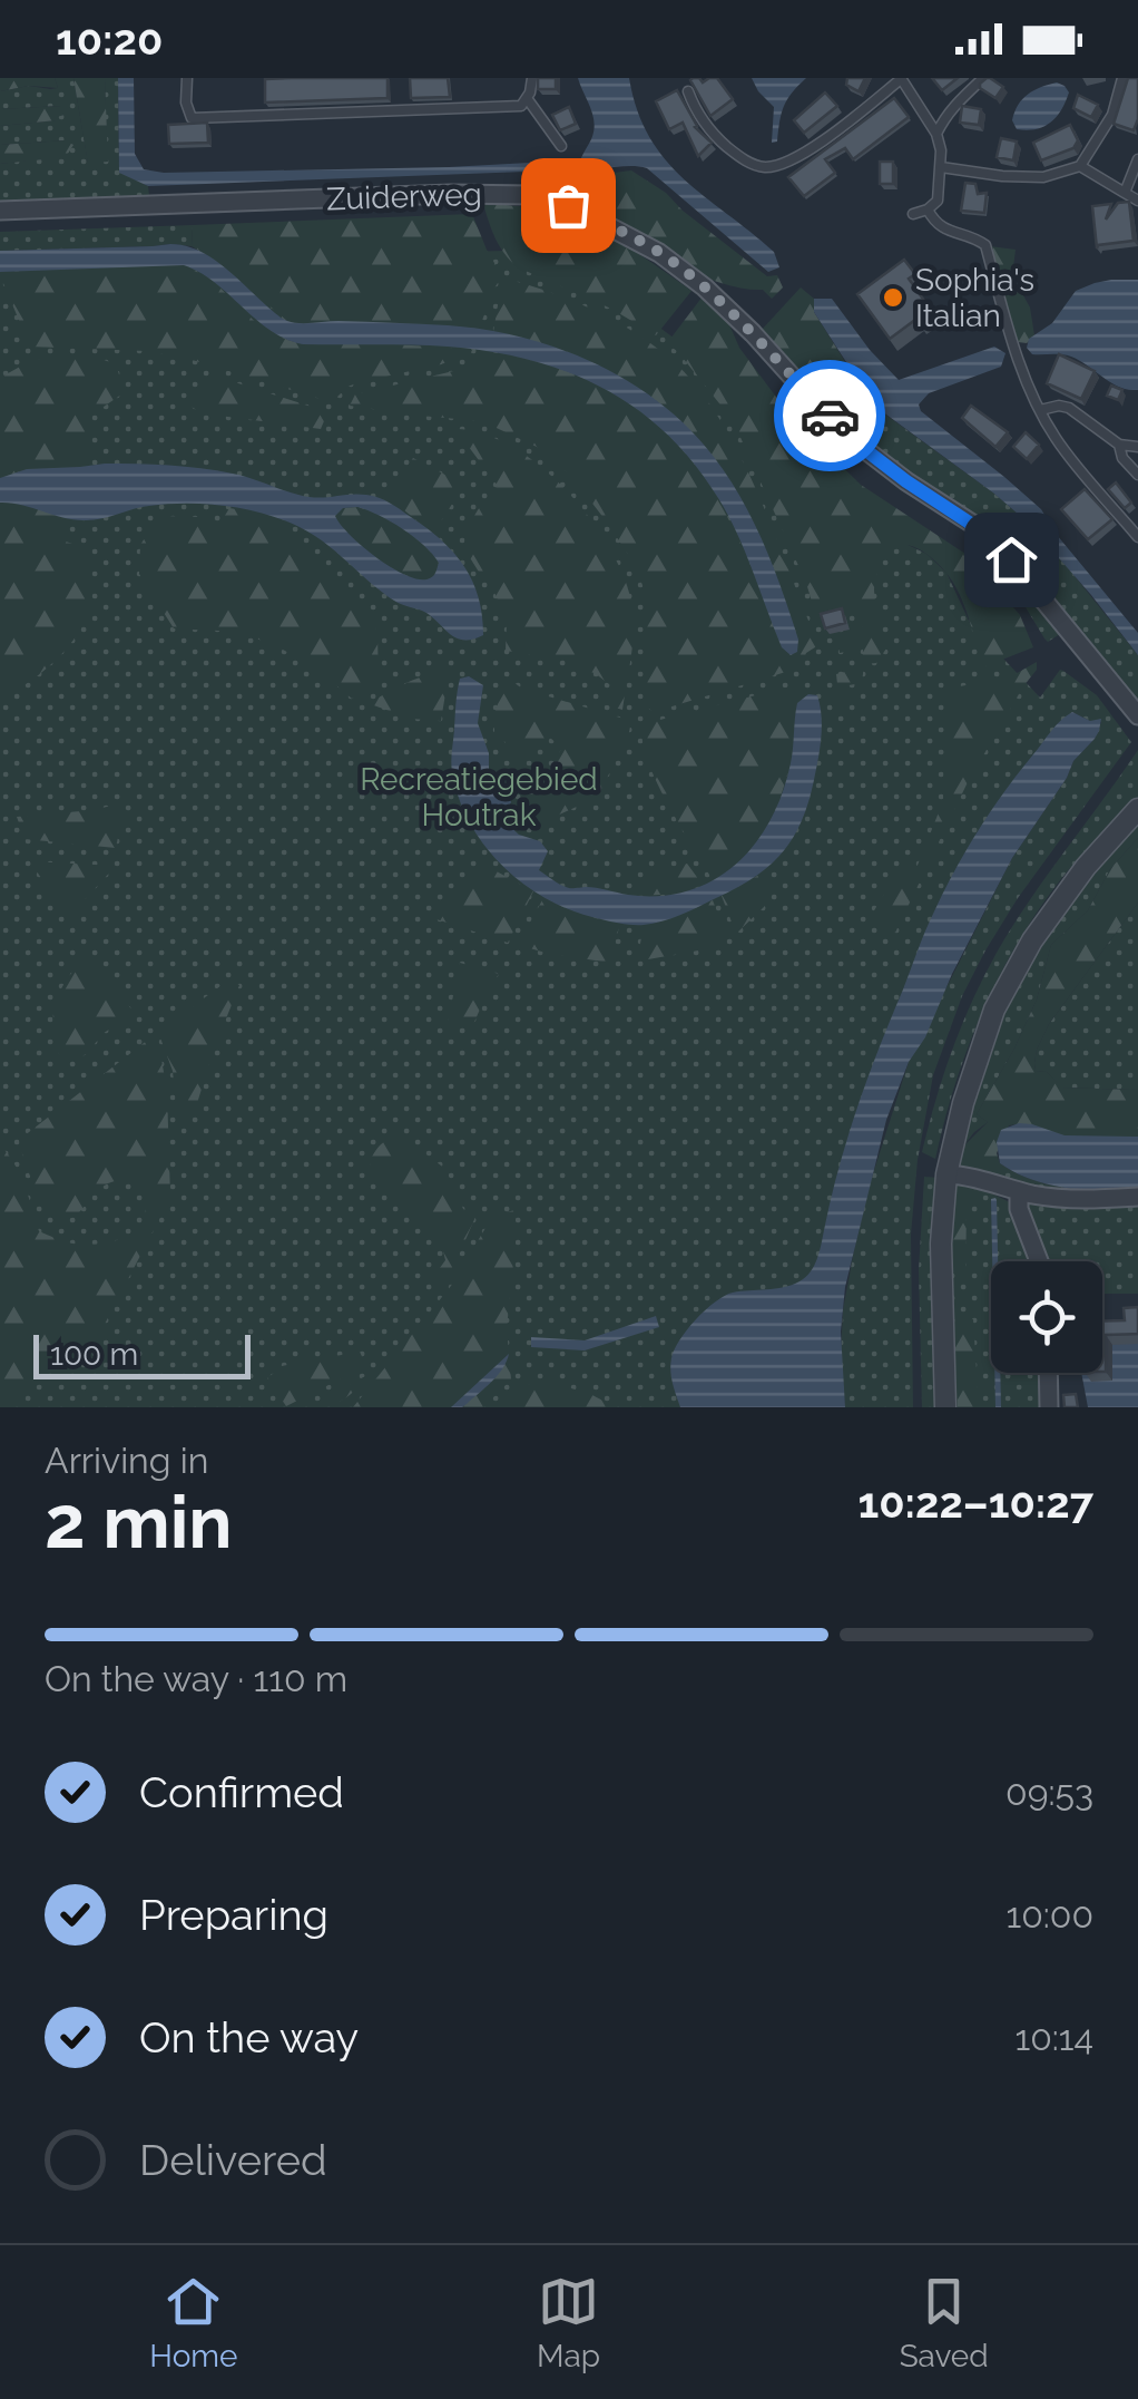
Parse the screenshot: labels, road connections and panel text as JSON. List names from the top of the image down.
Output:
{
  "streets": {
    "street": ["Zuiderweg"]
  },
  "parks": ["Recreatiegebied Houtrak"],
  "places": ["Sophia's Italian"],
  "scale_bar": "100 m",
  "page": {
    "status": "10:20",
    "scale": "100 m",
    "heading": ["2 min", "Arriving in", "10:22–10:27"],
    "bar": "On the way · 110 m",
    "list": [
      ["Confirmed", "09:53"],
      ["Preparing", "10:00"],
      ["On the way", "10:14"],
      "Delivered"
    ],
    "tabs": ["Home", "Map", "Saved"]
  }
}
